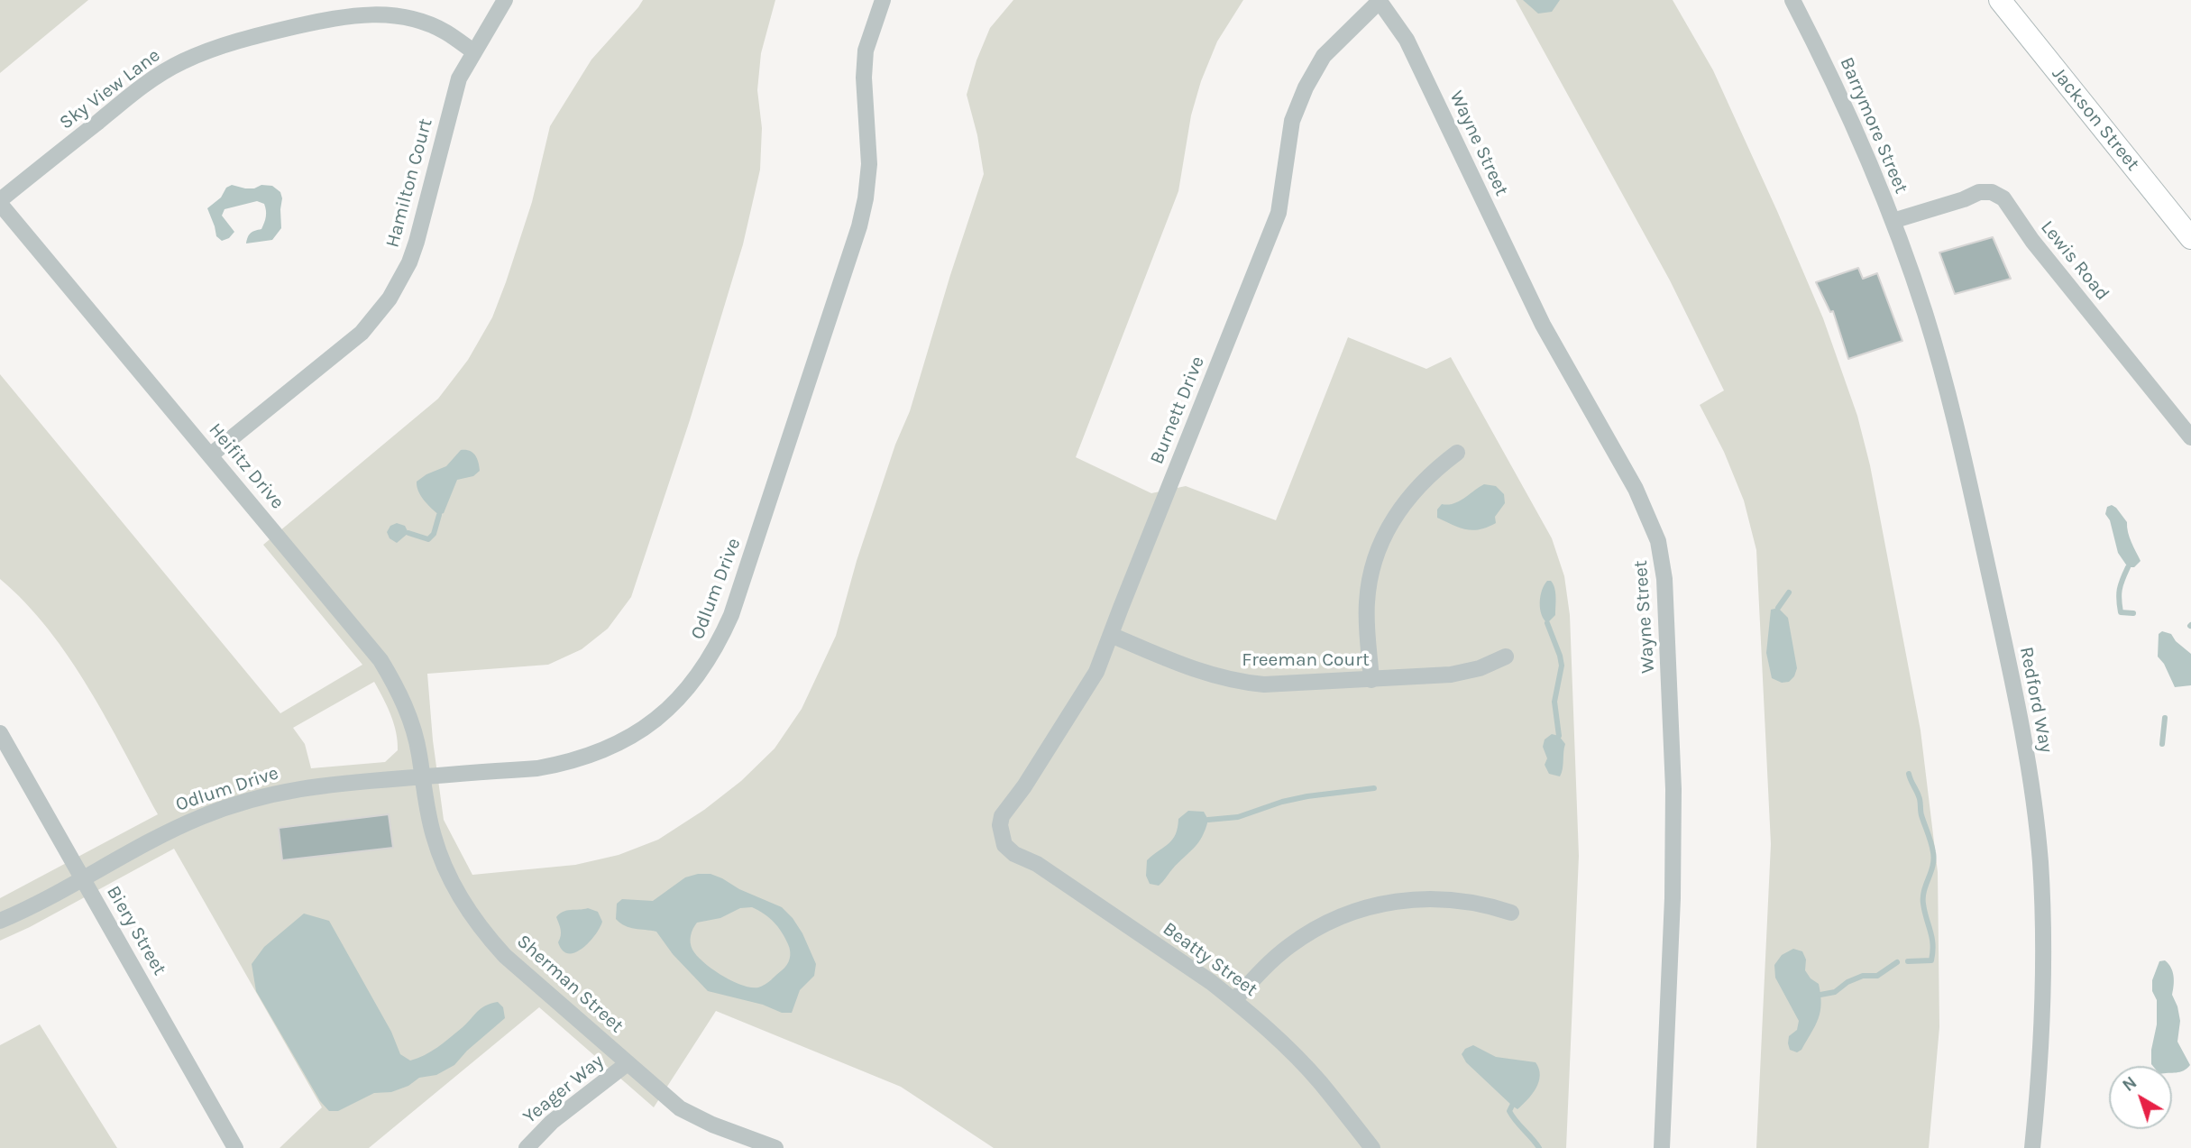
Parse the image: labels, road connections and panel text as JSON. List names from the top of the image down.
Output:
{
  "streets": {
    "main road": ["Jackson Street"],
    "street": [
      "Sky View Lane",
      "Barrymore Street",
      "Wayne Street",
      "Hamilton Court",
      "Lewis Road",
      "Burnett Drive",
      "Heifitz Drive",
      "Odlum Drive",
      "Freeman Court",
      "Redford Way",
      "Biery Street",
      "Beatty Street",
      "Sherman Street",
      "Yeager Way"
    ]
  },
  "crossings": [
    ["Sky View Lane", "Hamilton Court"],
    ["Sky View Lane", "Heifitz Drive"],
    ["Barrymore Street", "Lewis Road"],
    ["Barrymore Street", "Redford Way"],
    ["Wayne Street", "Burnett Drive"],
    ["Hamilton Court", "Heifitz Drive"],
    ["Burnett Drive", "Freeman Court"],
    ["Burnett Drive", "Beatty Street"],
    ["Heifitz Drive", "Odlum Drive"],
    ["Heifitz Drive", "Sherman Street"],
    ["Odlum Drive", "Biery Street"],
    ["Odlum Drive", "Sherman Street"],
    ["Sherman Street", "Yeager Way"]
  ],
  "north": "top left"
}
